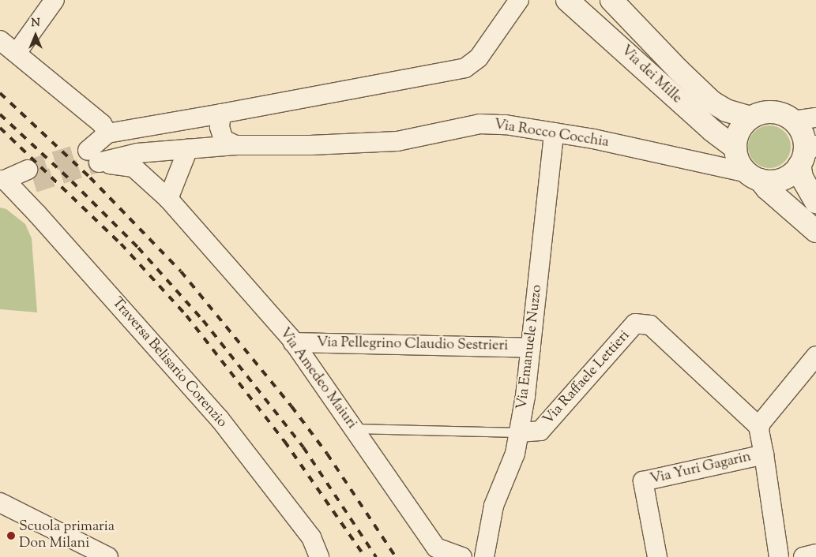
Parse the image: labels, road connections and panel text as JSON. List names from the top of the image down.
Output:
{
  "streets": {
    "street": [
      "Via dei Mille",
      "Via Rocco Cocchia",
      "Via Pellegrino Claudio Sestrieri",
      "Via Emanuele Nuzzo",
      "Traversa Belisario Corenzio",
      "Via Raffaele Lettieri",
      "Via Amedeo Maiuri",
      "Via Yuri Gagarin"
    ]
  },
  "crossings": [
    ["Via dei Mille", "Via Rocco Cocchia"],
    ["Via Rocco Cocchia", "Via Emanuele Nuzzo"],
    ["Via Rocco Cocchia", "Via Amedeo Maiuri"],
    ["Via Pellegrino Claudio Sestrieri", "Via Emanuele Nuzzo"],
    ["Via Pellegrino Claudio Sestrieri", "Via Amedeo Maiuri"],
    ["Via Emanuele Nuzzo", "Via Raffaele Lettieri"]
  ],
  "places": ["Scuola primaria Don Milani"],
  "north": "top"
}
